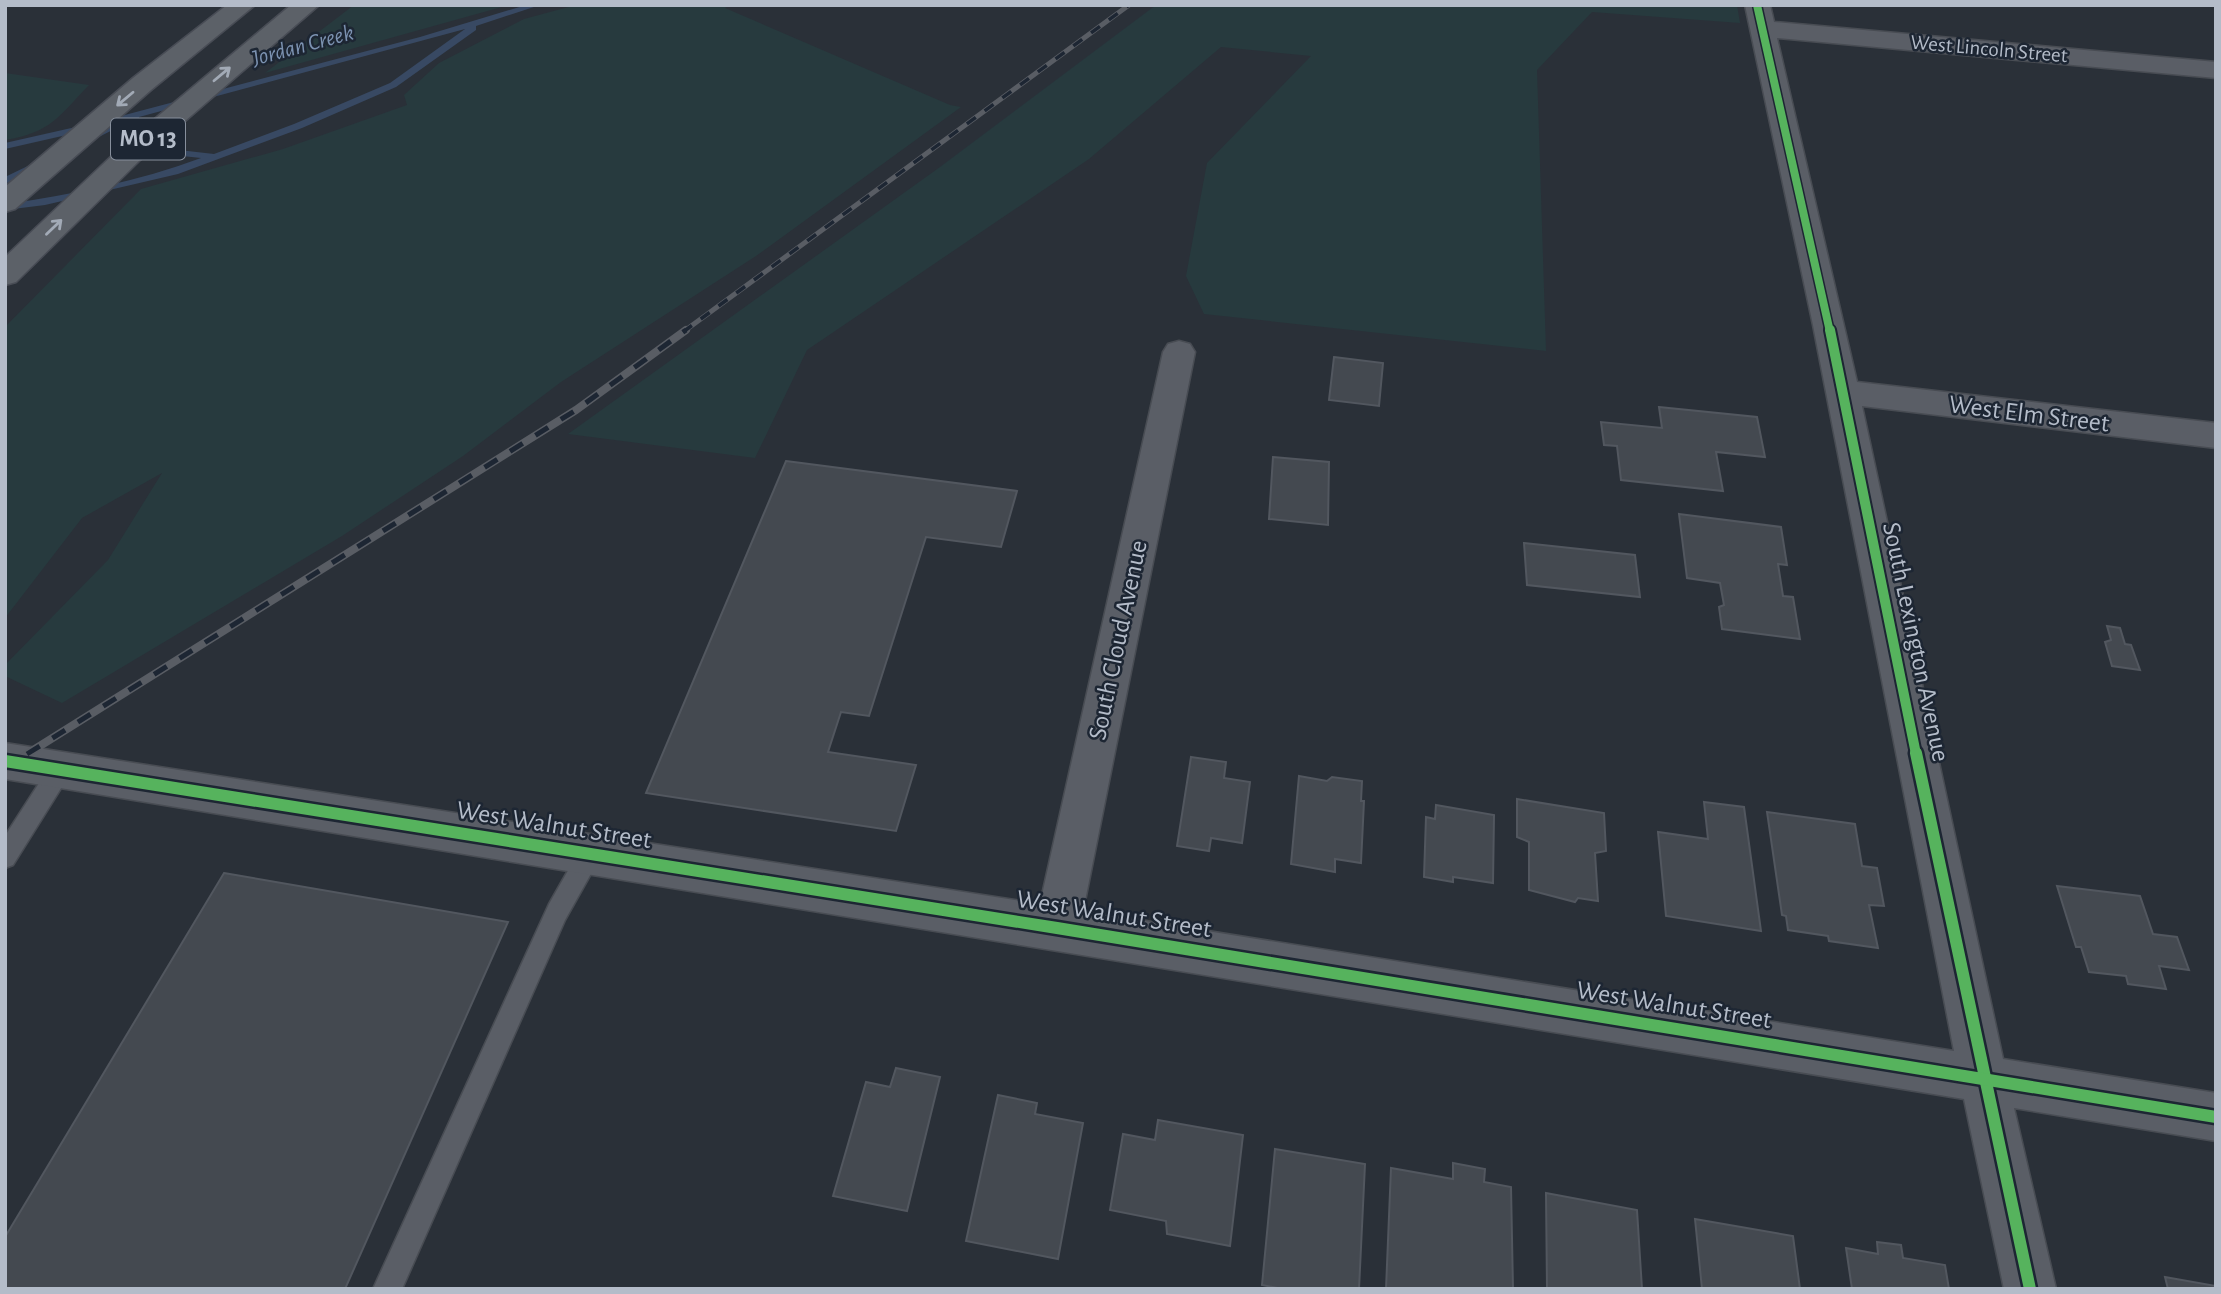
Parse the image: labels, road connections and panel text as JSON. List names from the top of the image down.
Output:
{
  "streets": {
    "main road": ["MO 13"],
    "street": [
      "West Lincoln Street",
      "West Elm Street",
      "South Cloud Avenue",
      "South Lexington Avenue",
      "West Walnut Street"
    ]
  },
  "crossings": [
    ["West Lincoln Street", "South Lexington Avenue"],
    ["West Elm Street", "South Lexington Avenue"],
    ["South Cloud Avenue", "West Walnut Street"],
    ["South Lexington Avenue", "West Walnut Street"]
  ],
  "water": ["Jordan Creek"]
}
